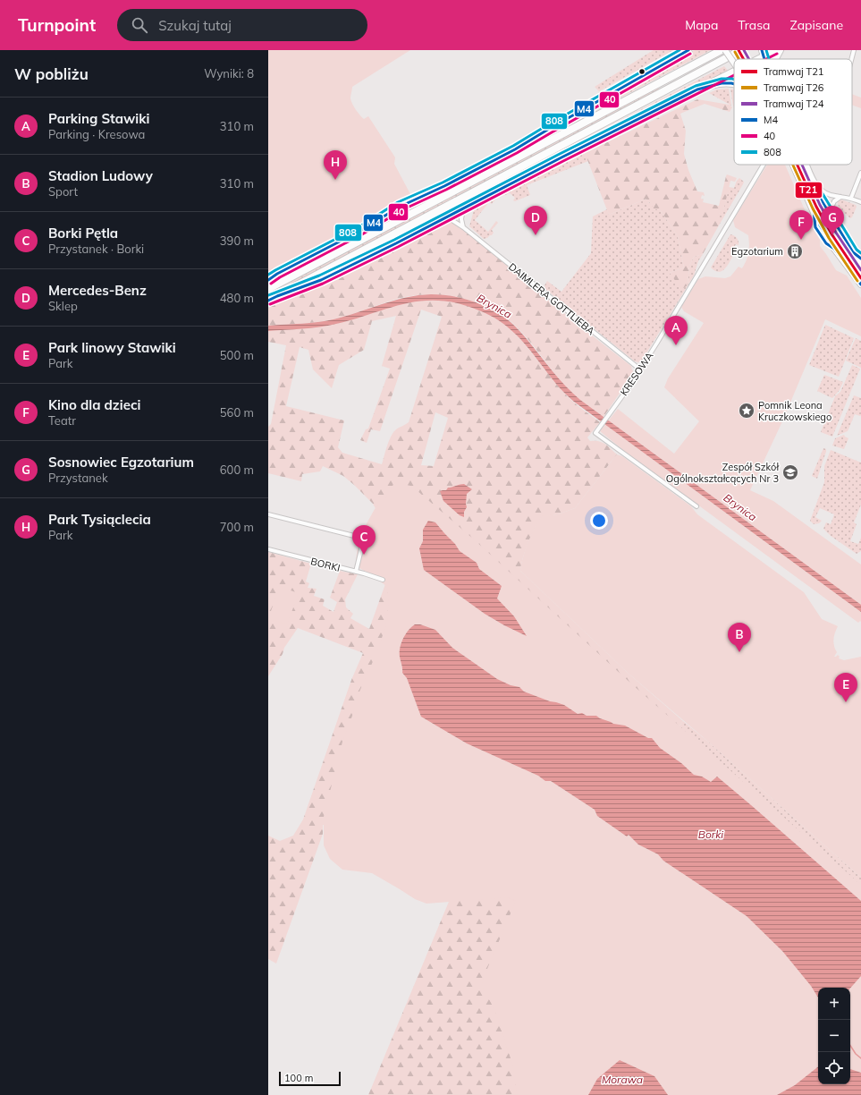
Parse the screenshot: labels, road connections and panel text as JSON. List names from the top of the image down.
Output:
{
  "streets": {
    "street": ["DAIMLERA GOTTLIEBA", "KRESOWA", "BORKI"]
  },
  "crossings": [
    ["DAIMLERA GOTTLIEBA", "KRESOWA"]
  ],
  "water": ["Brynica", "Borki", "Morawa"],
  "places": {
    "building": ["Egzotarium"],
    "place": ["Pomnik Leona Kruczkowskiego"],
    "school or university": ["Zespół Szkół Ogólnokształcących Nr 3"]
  },
  "lines": [
    "tram line T21",
    "tram line T24",
    "transit line M4",
    "transit line 808",
    "tram line T26",
    "transit line 40"
  ],
  "legend": [
    "Tramwaj T21",
    "Tramwaj T26",
    "Tramwaj T24",
    "M4",
    "40",
    "808"
  ],
  "scale_bar": "100 m",
  "page": {
    "header": "Turnpoint",
    "search": "Szukaj tutaj",
    "nav": ["Mapa", "Trasa", "Zapisane"],
    "heading": ["W pobliżu", "Wyniki: 8"],
    "list": [
      {
        "mark": "A",
        "name": "Parking Stawiki",
        "note": "Parking · Kresowa",
        "value": "310 m"
      },
      {
        "mark": "B",
        "name": "Stadion Ludowy",
        "note": "Sport",
        "value": "310 m"
      },
      {
        "mark": "C",
        "name": "Borki Pętla",
        "note": "Przystanek · Borki",
        "value": "390 m"
      },
      {
        "mark": "D",
        "name": "Mercedes-Benz",
        "note": "Sklep",
        "value": "480 m"
      },
      {
        "mark": "E",
        "name": "Park linowy Stawiki",
        "note": "Park",
        "value": "500 m"
      },
      {
        "mark": "F",
        "name": "Kino dla dzieci",
        "note": "Teatr",
        "value": "560 m"
      },
      {
        "mark": "G",
        "name": "Sosnowiec Egzotarium",
        "note": "Przystanek",
        "value": "600 m"
      },
      {
        "mark": "H",
        "name": "Park Tysiąclecia",
        "note": "Park",
        "value": "700 m"
      }
    ],
    "pins": [
      "H",
      "D",
      "G",
      "F",
      "A",
      "C",
      "B",
      "E"
    ],
    "map_buttons": ["+", "−"],
    "scale": "100 m"
  }
}
